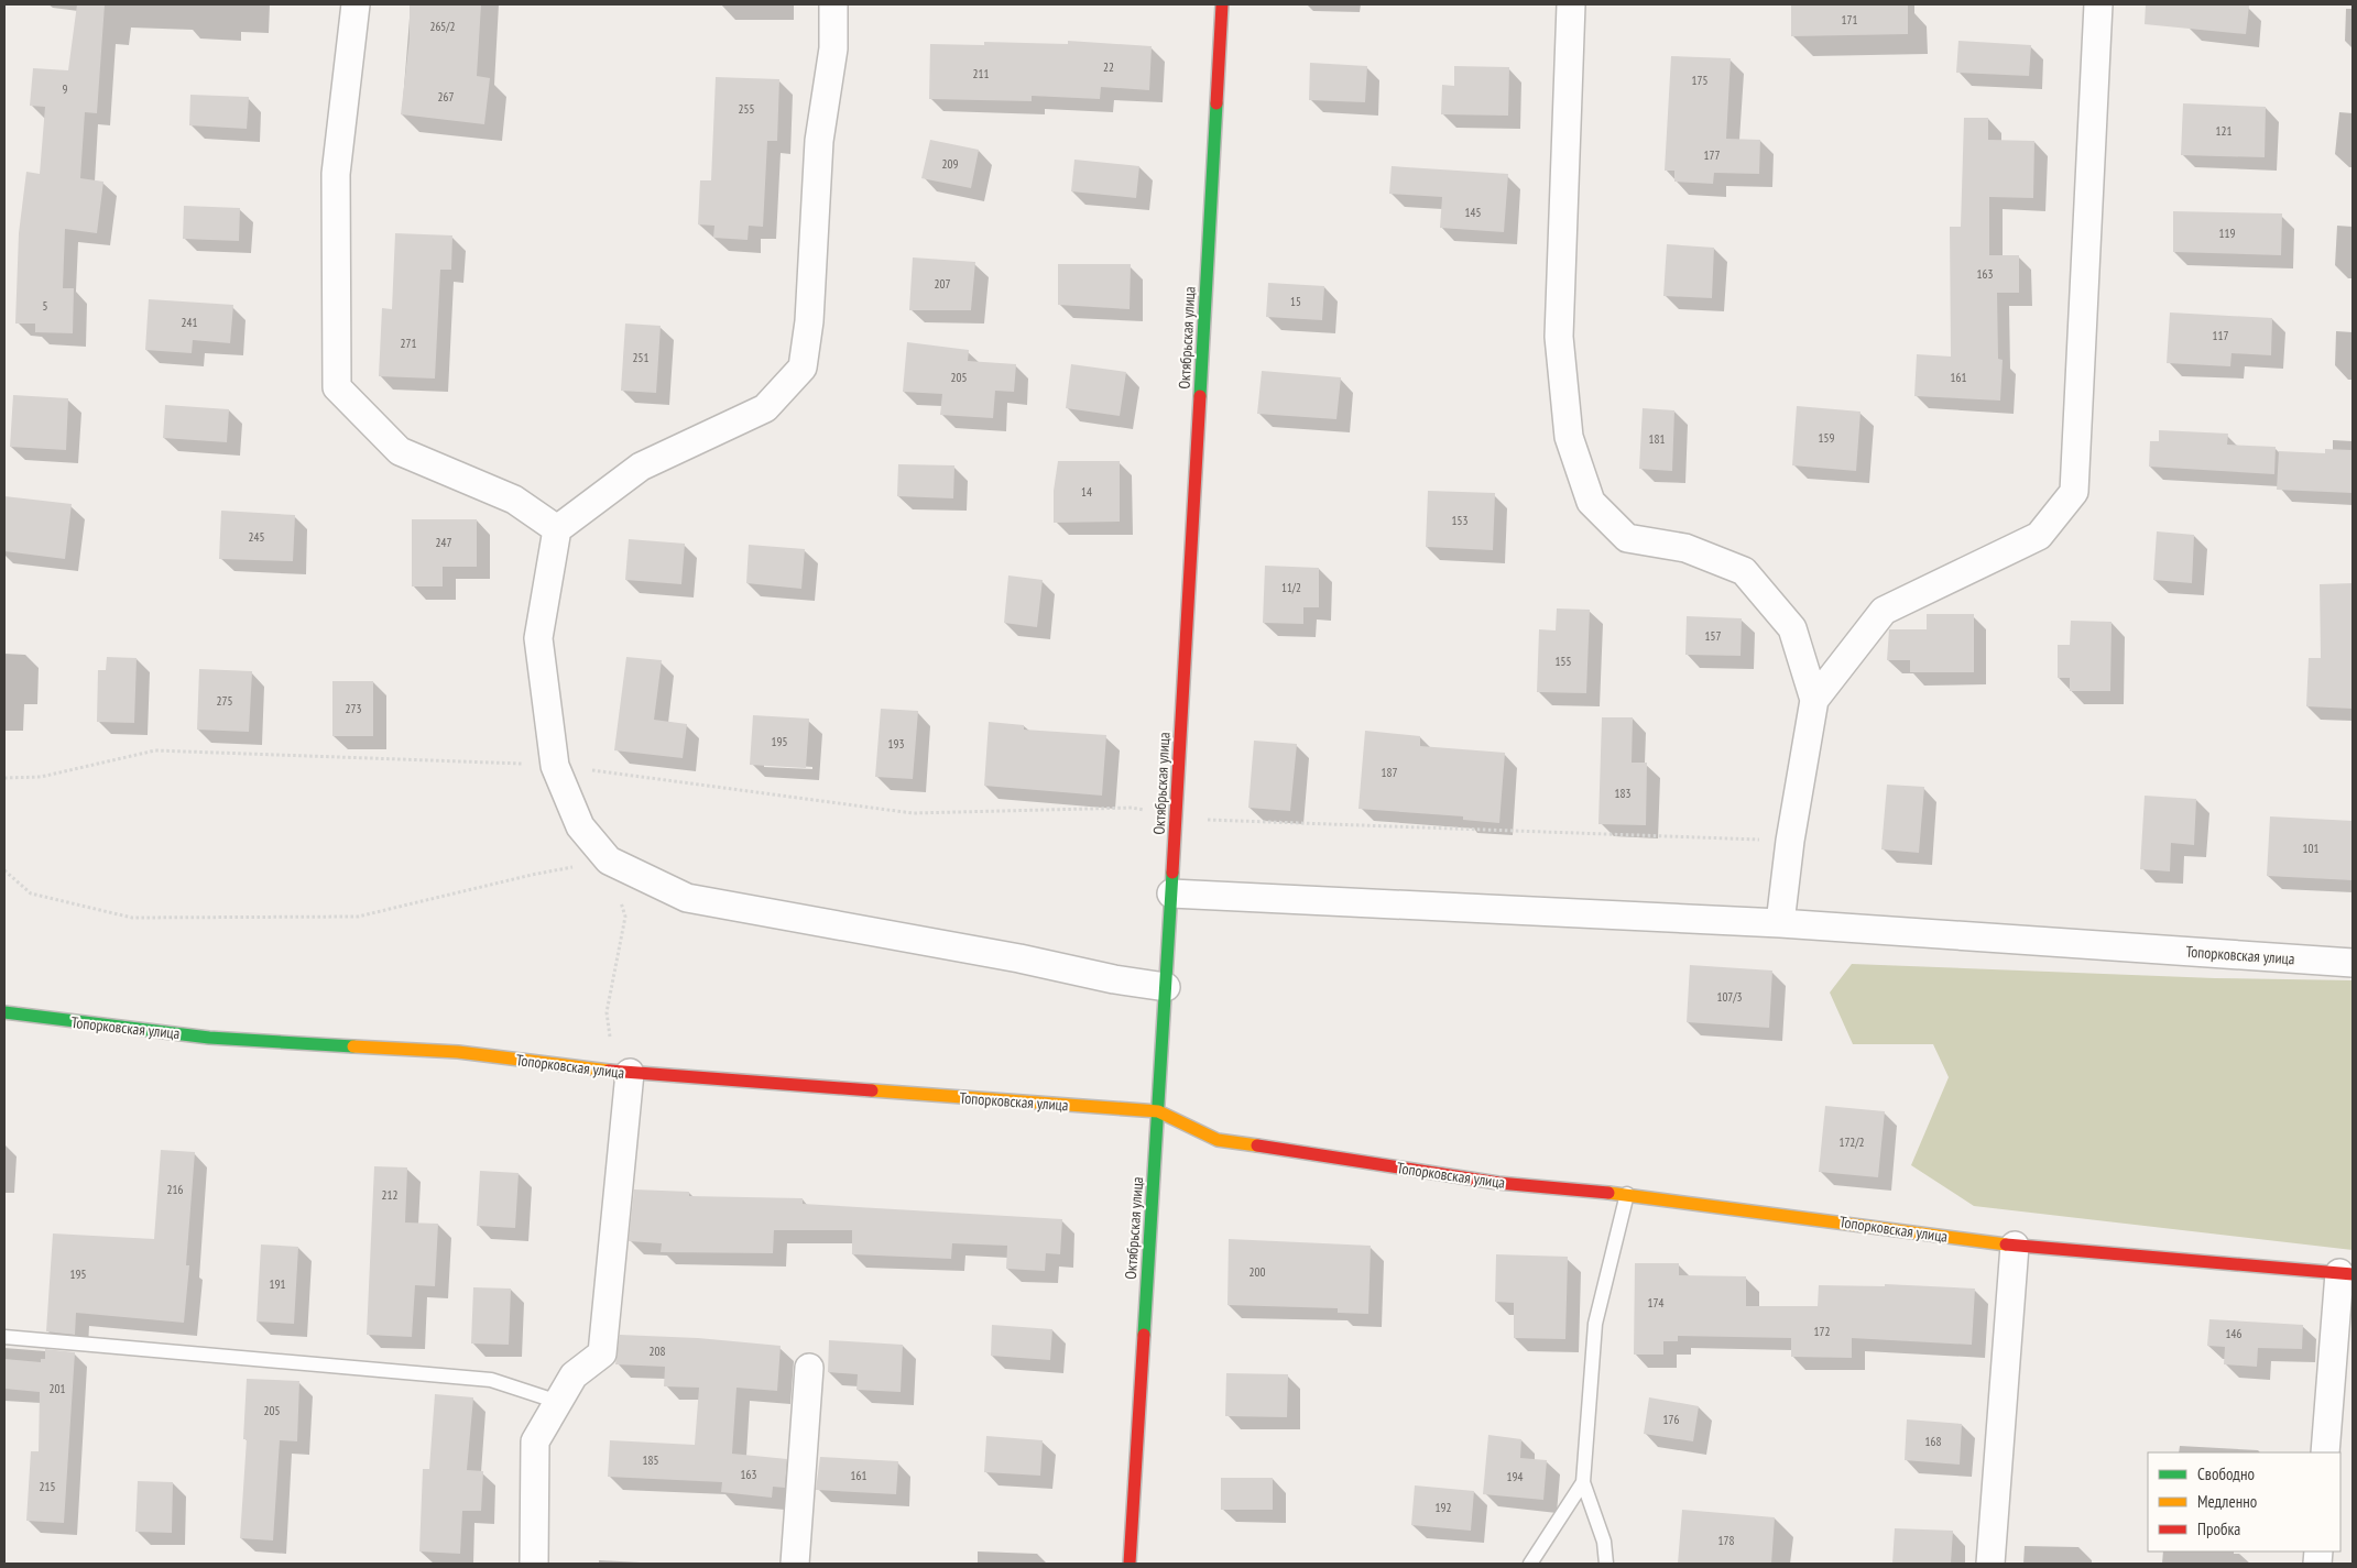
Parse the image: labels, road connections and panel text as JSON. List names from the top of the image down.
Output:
{
  "streets": {
    "street": ["Октябрьская улица", "Топорковская улица"]
  },
  "crossings": [
    ["Октябрьская улица", "Топорковская улица"]
  ],
  "house_numbers": [
    "171",
    "265/2",
    "22",
    "211",
    "175",
    "9",
    "267",
    "255",
    "121",
    "177",
    "209",
    "145",
    "119",
    "163",
    "207",
    "15",
    "5",
    "241",
    "117",
    "271",
    "251",
    "205",
    "161",
    "159",
    "181",
    "14",
    "153",
    "245",
    "247",
    "11/2",
    "157",
    "155",
    "275",
    "273",
    "195",
    "193",
    "187",
    "183",
    "101",
    "107/3",
    "172/2",
    "216",
    "212",
    "200",
    "195",
    "191",
    "174",
    "172",
    "146",
    "208",
    "201",
    "205",
    "176",
    "168",
    "185",
    "163",
    "161",
    "194",
    "215",
    "192",
    "178"
  ],
  "legend": ["Свободно", "Медленно", "Пробка"]
}
